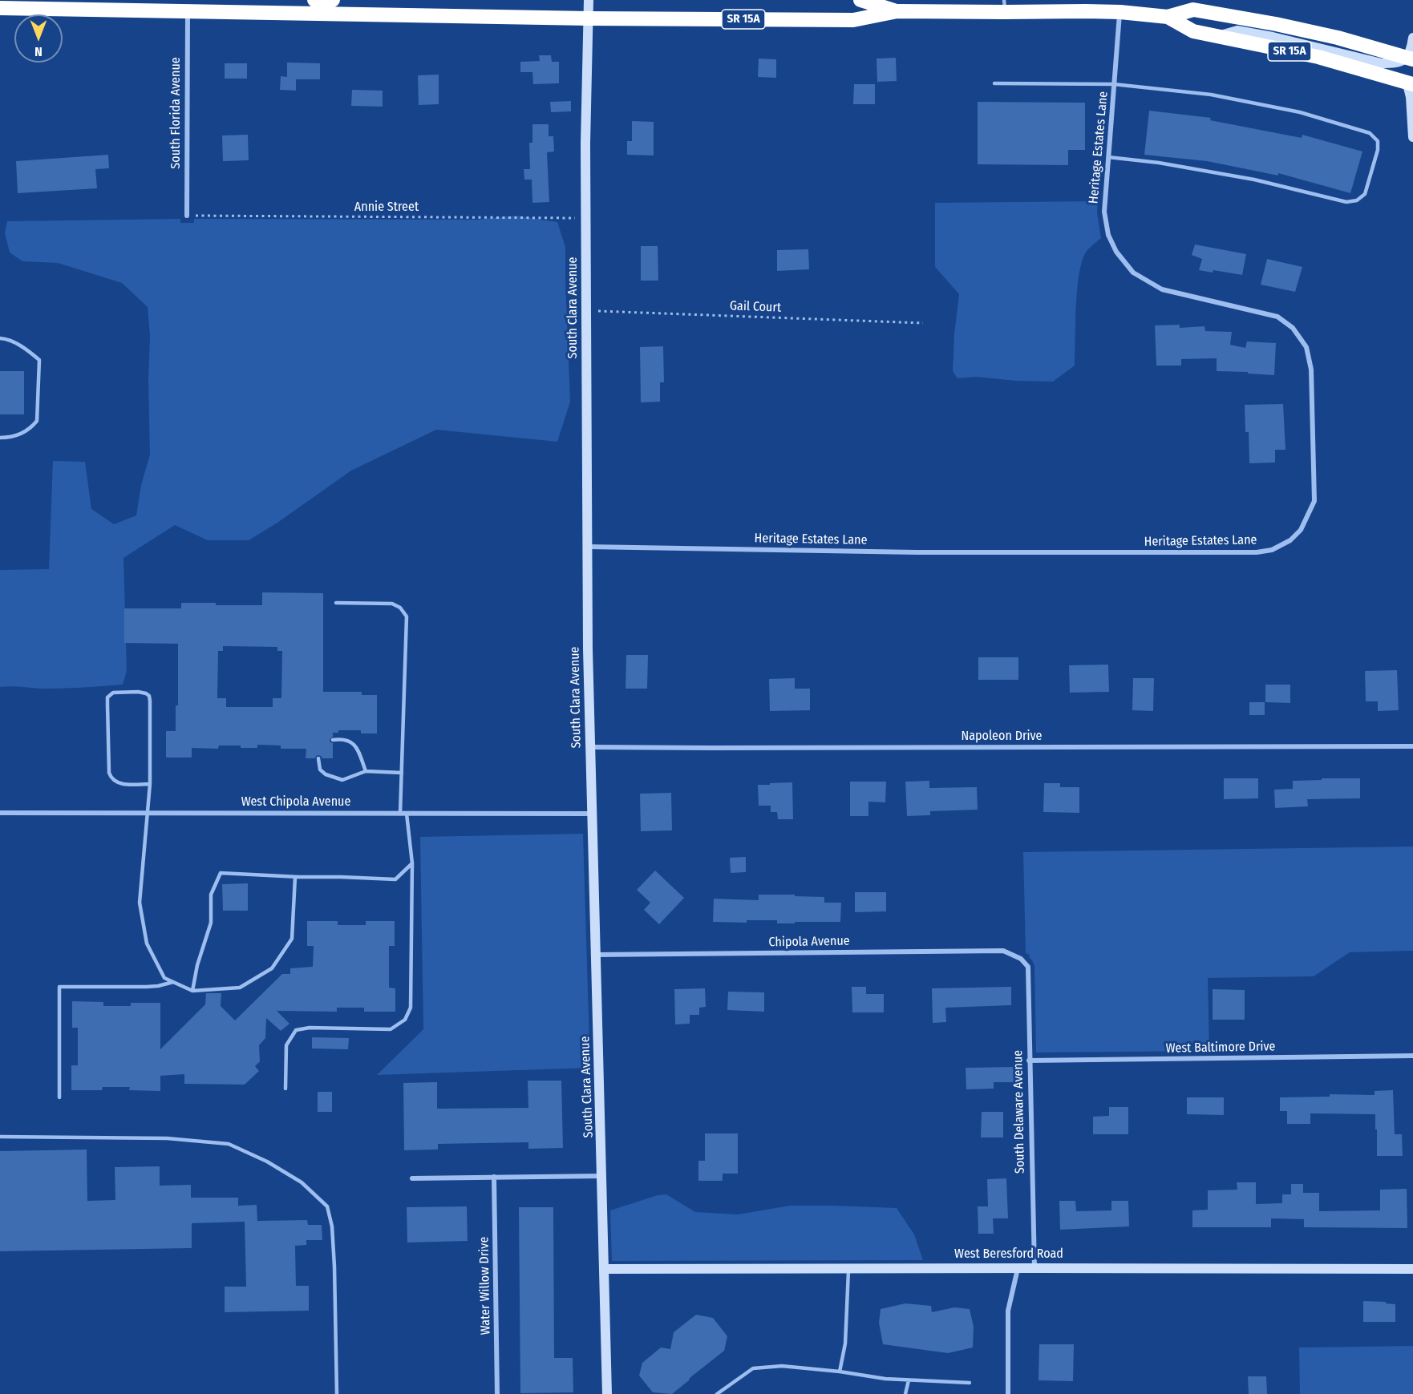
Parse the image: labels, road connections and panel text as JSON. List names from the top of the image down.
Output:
{
  "streets": {
    "highway": ["SR 15A"],
    "street": [
      "South Florida Avenue",
      "Heritage Estates Lane",
      "South Clara Avenue",
      "Napoleon Drive",
      "West Chipola Avenue",
      "Chipola Avenue",
      "West Baltimore Drive",
      "South Delaware Avenue",
      "West Beresford Road",
      "Water Willow Drive"
    ],
    "path": ["Annie Street", "Gail Court"]
  },
  "crossings": [
    ["SR 15A", "South Florida Avenue"],
    ["SR 15A", "Heritage Estates Lane"],
    ["SR 15A", "South Clara Avenue"],
    ["South Florida Avenue", "Annie Street"],
    ["Heritage Estates Lane", "South Clara Avenue"],
    ["Annie Street", "South Clara Avenue"],
    ["Gail Court", "South Clara Avenue"],
    ["South Clara Avenue", "Napoleon Drive"],
    ["South Clara Avenue", "West Chipola Avenue"],
    ["South Clara Avenue", "Chipola Avenue"],
    ["South Clara Avenue", "West Beresford Road"],
    ["Chipola Avenue", "South Delaware Avenue"],
    ["West Baltimore Drive", "South Delaware Avenue"],
    ["South Delaware Avenue", "West Beresford Road"]
  ],
  "north": "bottom"
}
